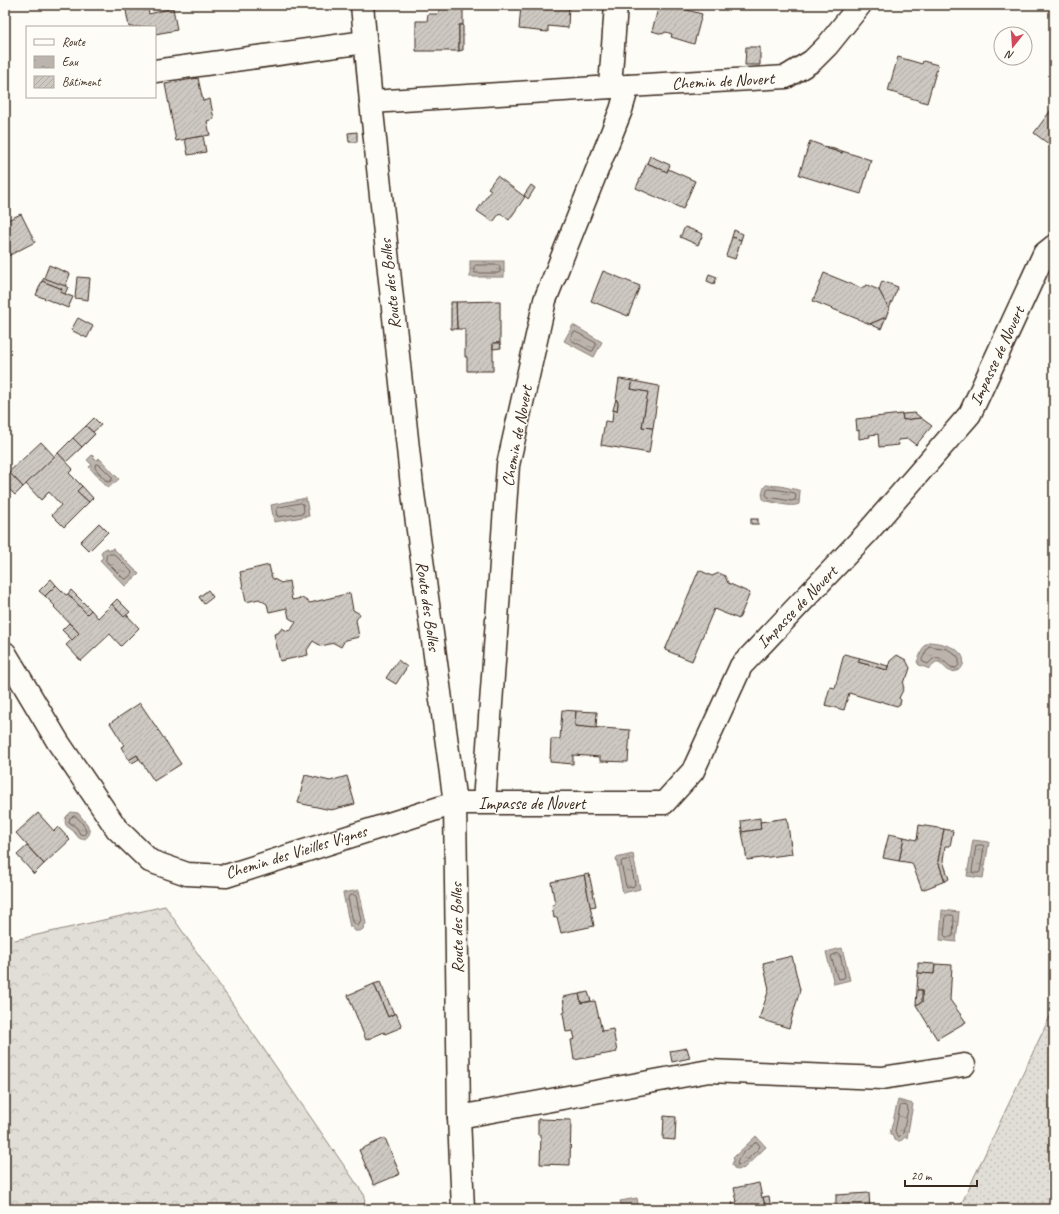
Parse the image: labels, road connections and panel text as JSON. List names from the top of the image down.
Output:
{
  "streets": {
    "street": [
      "Chemin de Novert",
      "Route des Bolles",
      "Impasse de Novert",
      "Chemin des Vieilles Vignes"
    ]
  },
  "crossings": [
    ["Chemin de Novert", "Route des Bolles"],
    ["Chemin de Novert", "Impasse de Novert"],
    ["Route des Bolles", "Impasse de Novert"],
    ["Route des Bolles", "Chemin des Vieilles Vignes"],
    ["Impasse de Novert", "Chemin des Vieilles Vignes"]
  ],
  "legend": ["Route", "Eau", "Bâtiment"],
  "scale_bar": "20 m",
  "north": "bottom"
}
